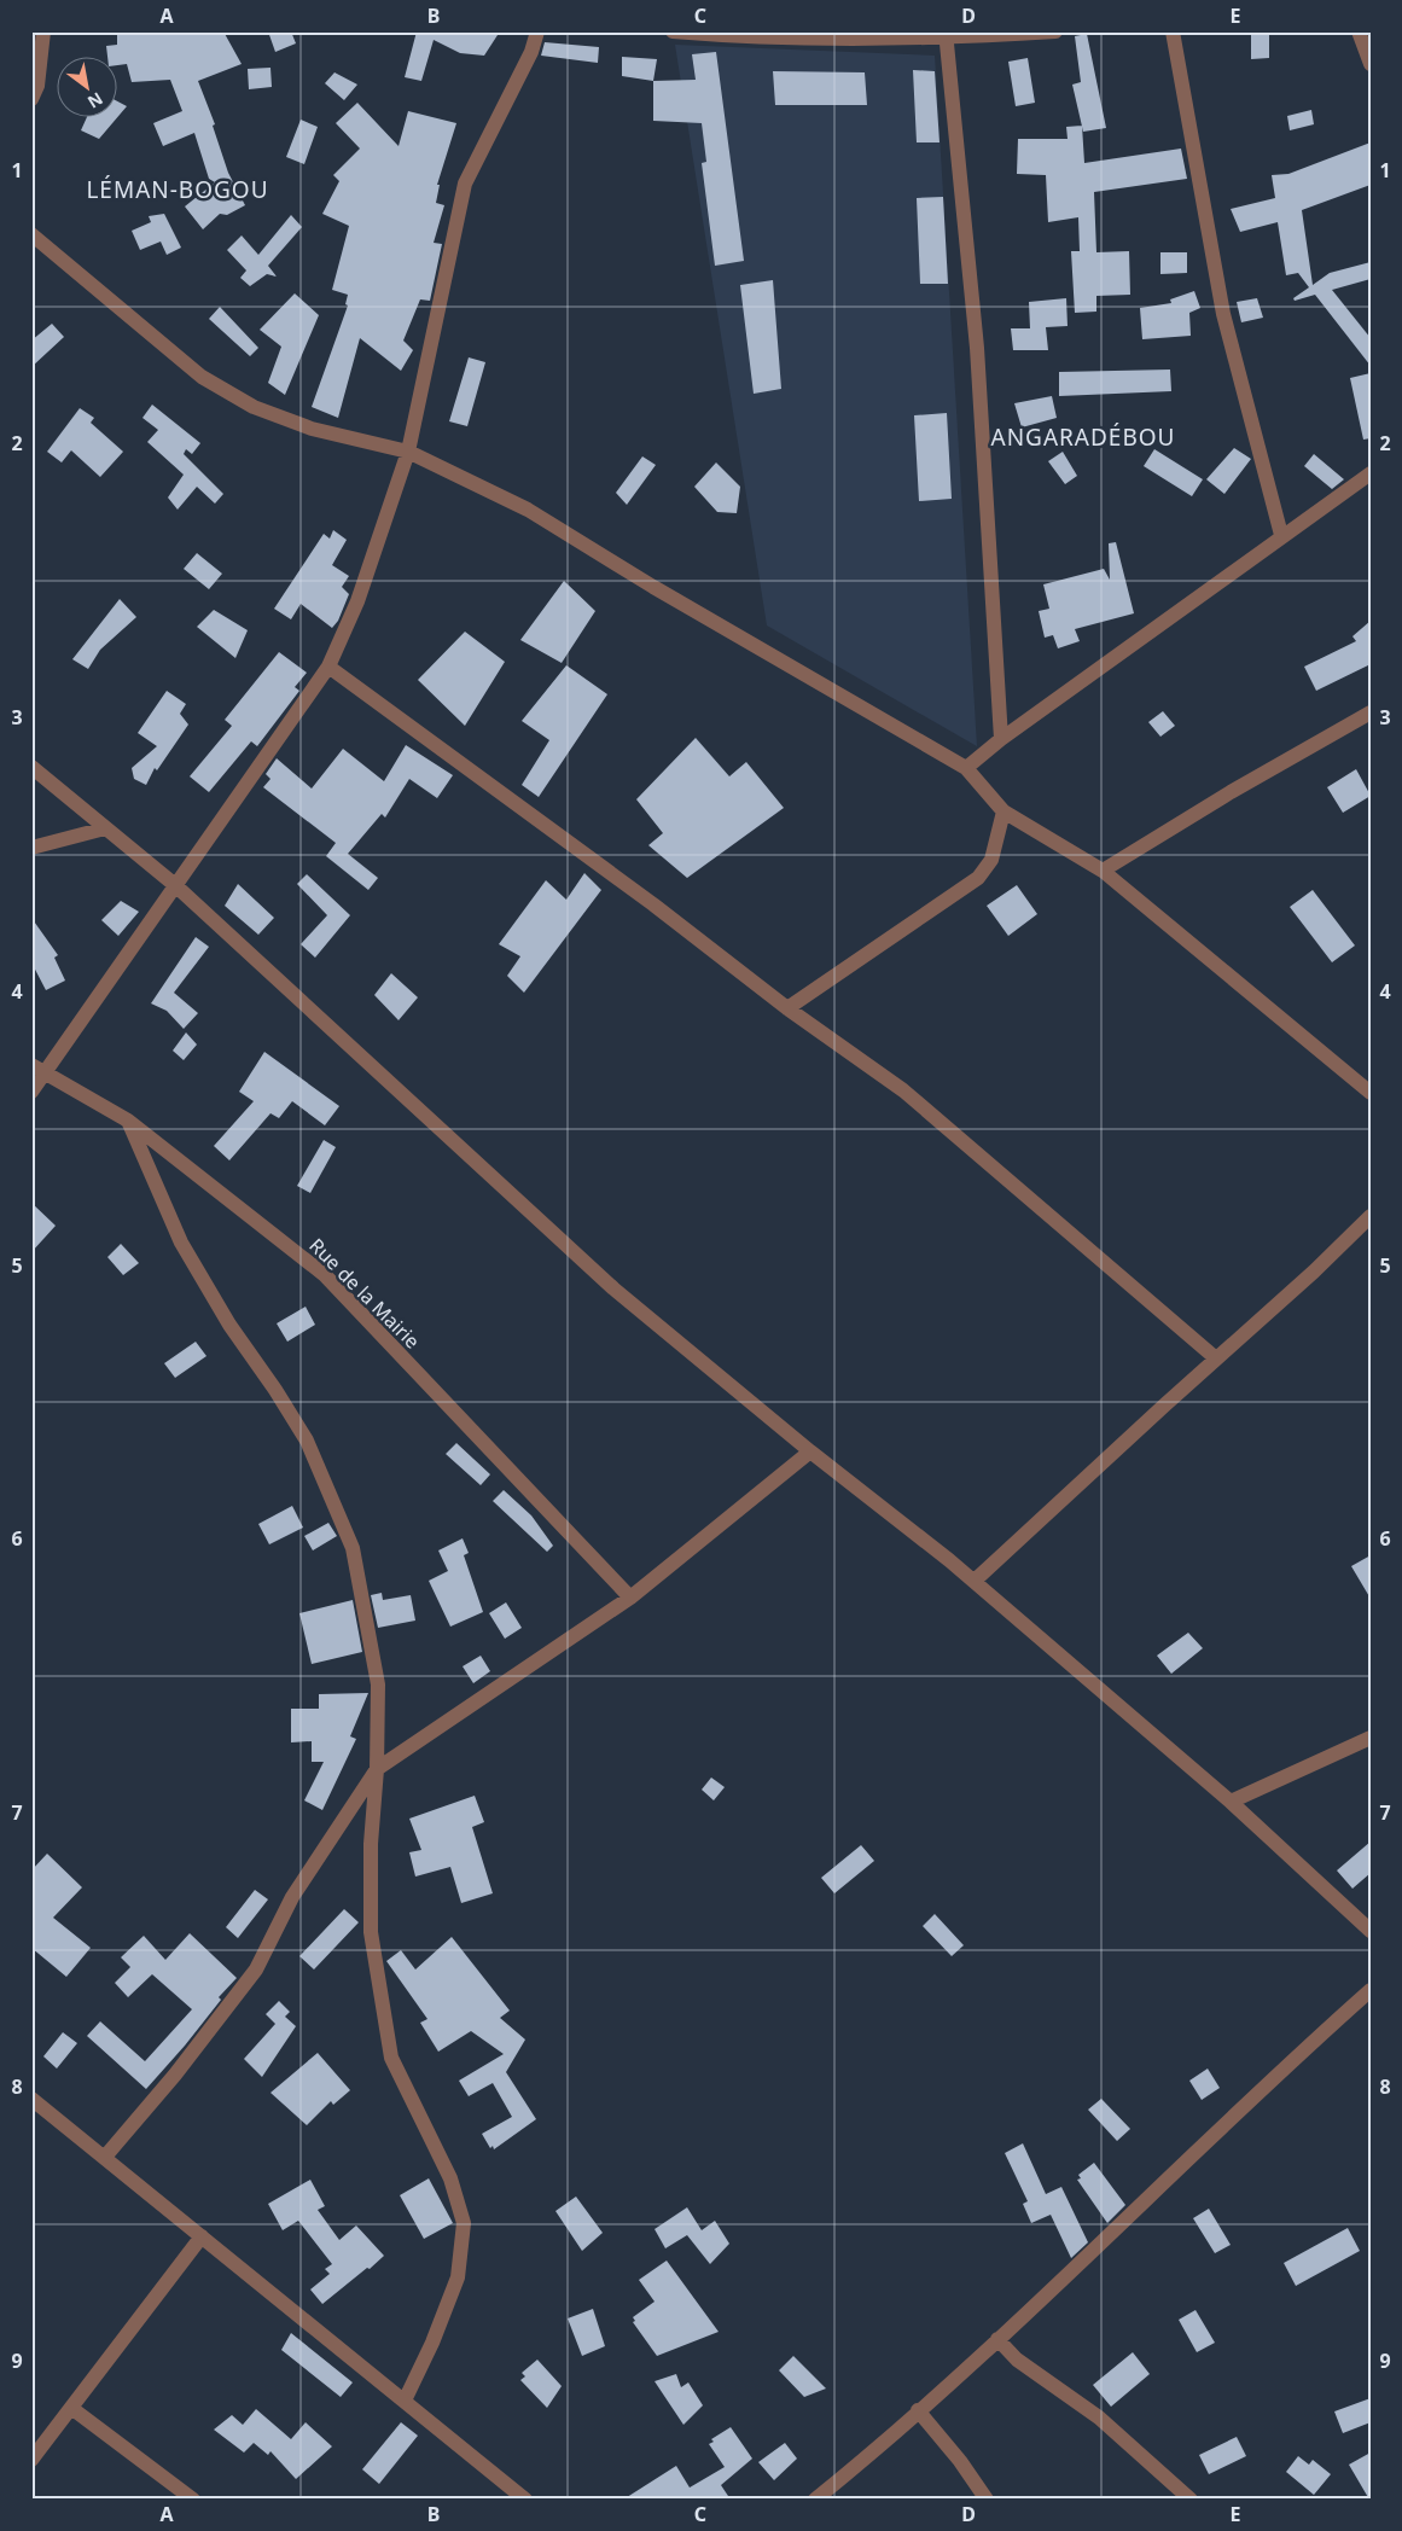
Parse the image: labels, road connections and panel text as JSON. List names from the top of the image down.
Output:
{
  "streets": {
    "street": ["Rue de la Mairie"]
  },
  "districts": ["LÉMAN-BOGOU", "ANGARADÉBOU"],
  "north": "bottom right",
  "grid": {
    "columns": [
      "A",
      "B",
      "C",
      "D",
      "E"
    ],
    "rows": [
      "1",
      "2",
      "3",
      "4",
      "5",
      "6",
      "7",
      "8",
      "9"
    ]
  }
}
